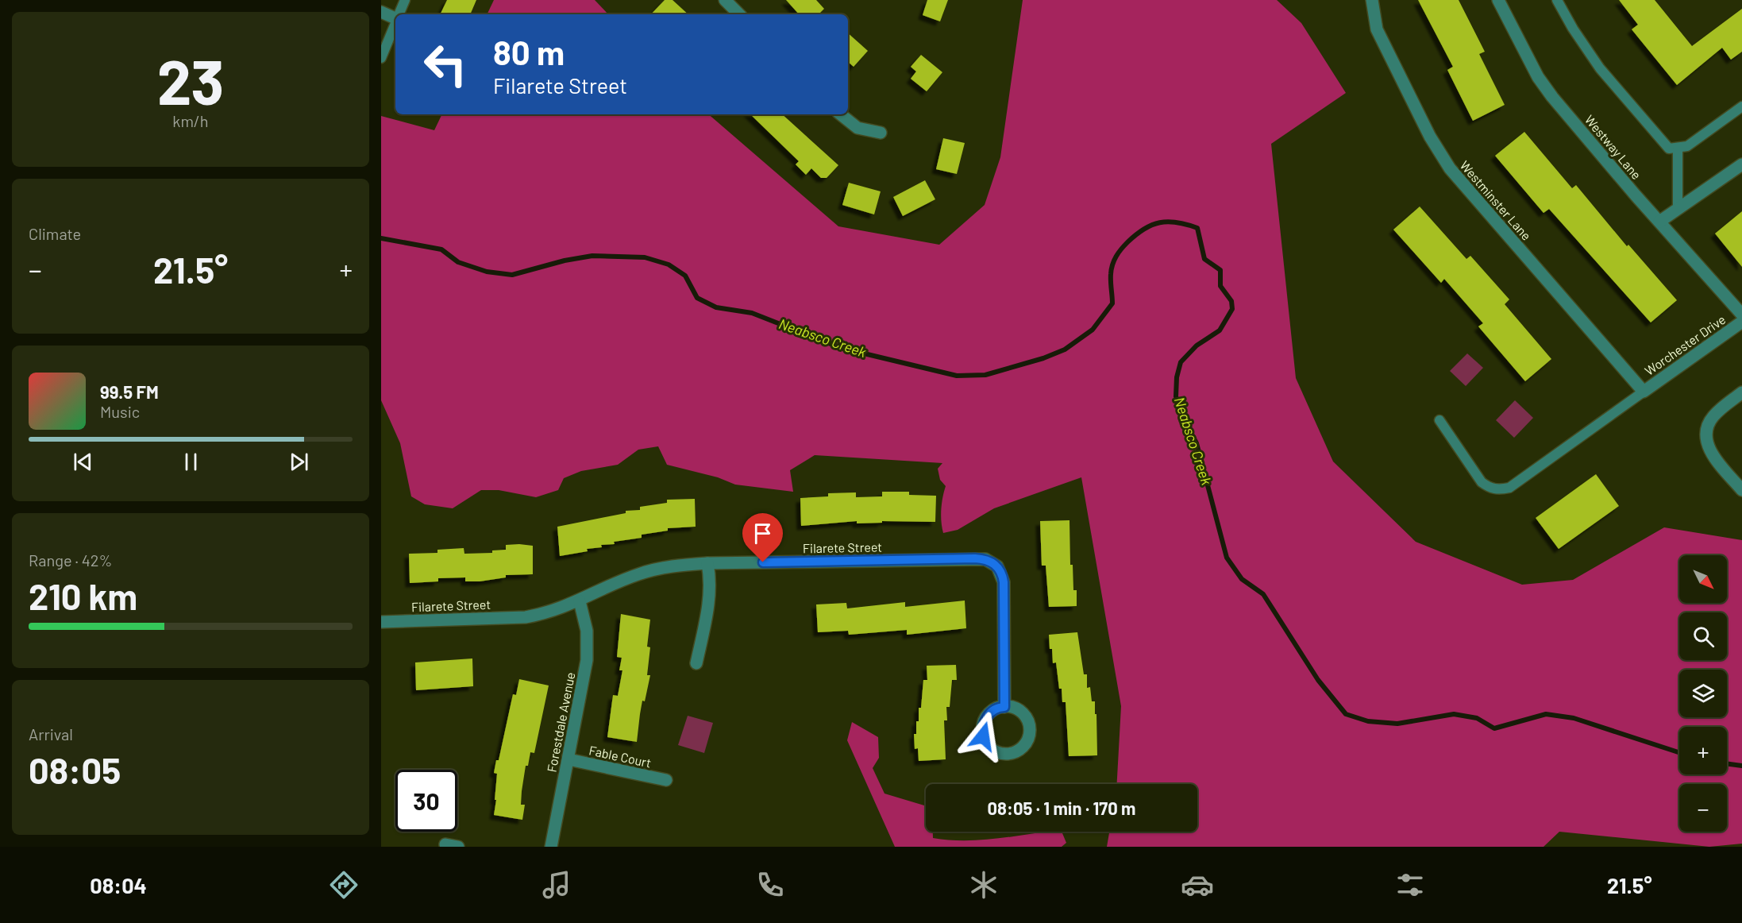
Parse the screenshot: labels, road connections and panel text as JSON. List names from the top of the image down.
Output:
{
  "streets": {
    "street": [
      "Westway Lane",
      "Westminster Lane",
      "Worchester Drive",
      "Filarete Street",
      "Forestdale Avenue",
      "Fable Court"
    ]
  },
  "crossings": [
    ["Westminster Lane", "Worchester Drive"],
    ["Filarete Street", "Forestdale Avenue"],
    ["Forestdale Avenue", "Fable Court"]
  ],
  "water": ["Neabsco Creek"],
  "north": "bottom right",
  "page": {
    "tile": [
      ["23", "km/h"],
      "Climate",
      ["Range · 42%", "210 km"],
      ["Arrival", "08:05"]
    ],
    "turn": ["80 m", "Filarete Street"],
    "heat": ["−", "21.5°", "+"],
    "song": ["99.5 FM", "Music"],
    "map_buttons": ["+", "−"],
    "limit": "30",
    "trip": "08:05 · 1 min · 170 m",
    "tabs": ["08:04", "21.5°"]
  }
}
